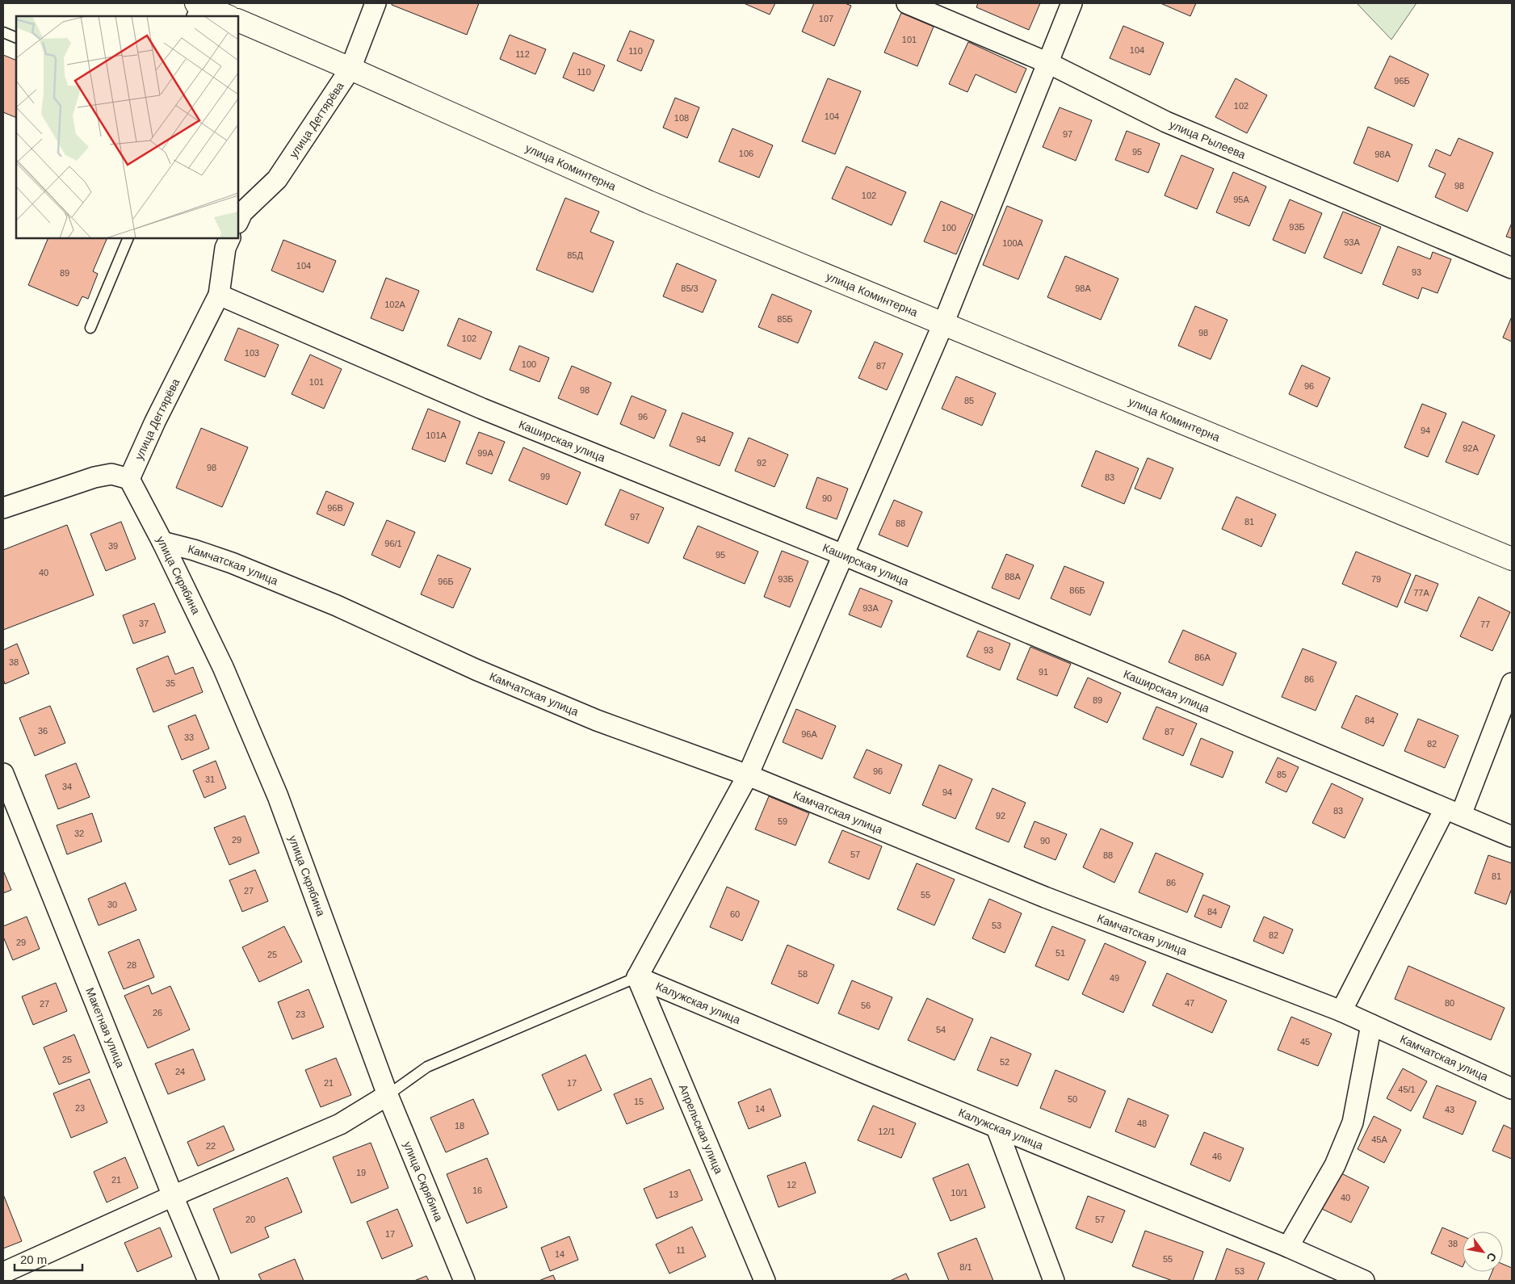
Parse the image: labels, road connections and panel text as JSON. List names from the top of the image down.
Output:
{
  "streets": {
    "street": [
      "улица Дегтярёва",
      "улица Рылеева",
      "улица Коминтерна",
      "Каширская улица",
      "Камчатская улица",
      "улица Скрябина",
      "Калужская улица",
      "Макетная улица",
      "Апрельская улица"
    ]
  },
  "crossings": [
    ["улица Дегтярёва", "улица Коминтерна"],
    ["улица Дегтярёва", "Каширская улица"],
    ["улица Дегтярёва", "улица Скрябина"],
    ["Камчатская улица", "улица Скрябина"],
    ["Калужская улица", "Апрельская улица"]
  ],
  "house_numbers": [
    "107",
    "101",
    "104",
    "110",
    "112",
    "110",
    "96Б",
    "102",
    "104",
    "108",
    "97",
    "95",
    "106",
    "98А",
    "98",
    "102",
    "95А",
    "93Б",
    "100",
    "93А",
    "100А",
    "85Д",
    "104",
    "93",
    "89",
    "85/3",
    "98А",
    "102А",
    "85Б",
    "98",
    "102",
    "103",
    "100",
    "87",
    "101",
    "96",
    "98",
    "85",
    "96",
    "94",
    "101А",
    "94",
    "92А",
    "99А",
    "92",
    "98",
    "99",
    "83",
    "90",
    "96В",
    "97",
    "81",
    "88",
    "96/1",
    "39",
    "95",
    "40",
    "88А",
    "93Б",
    "79",
    "96Б",
    "86Б",
    "77А",
    "93А",
    "37",
    "77",
    "93",
    "86А",
    "38",
    "91",
    "86",
    "35",
    "89",
    "84",
    "36",
    "87",
    "96А",
    "33",
    "82",
    "96",
    "85",
    "31",
    "34",
    "94",
    "83",
    "92",
    "59",
    "32",
    "29",
    "90",
    "57",
    "88",
    "81",
    "86",
    "27",
    "55",
    "30",
    "84",
    "60",
    "53",
    "82",
    "29",
    "51",
    "25",
    "28",
    "58",
    "49",
    "47",
    "80",
    "27",
    "56",
    "26",
    "23",
    "54",
    "45",
    "25",
    "52",
    "24",
    "21",
    "17",
    "45/1",
    "50",
    "15",
    "23",
    "14",
    "43",
    "48",
    "18",
    "12/1",
    "45А",
    "22",
    "46",
    "19",
    "21",
    "12",
    "16",
    "10/1",
    "13",
    "40",
    "20",
    "57",
    "17",
    "38",
    "11",
    "14",
    "55",
    "8/1",
    "53"
  ],
  "scale_bar": "20 m",
  "north": "bottom right"
}
